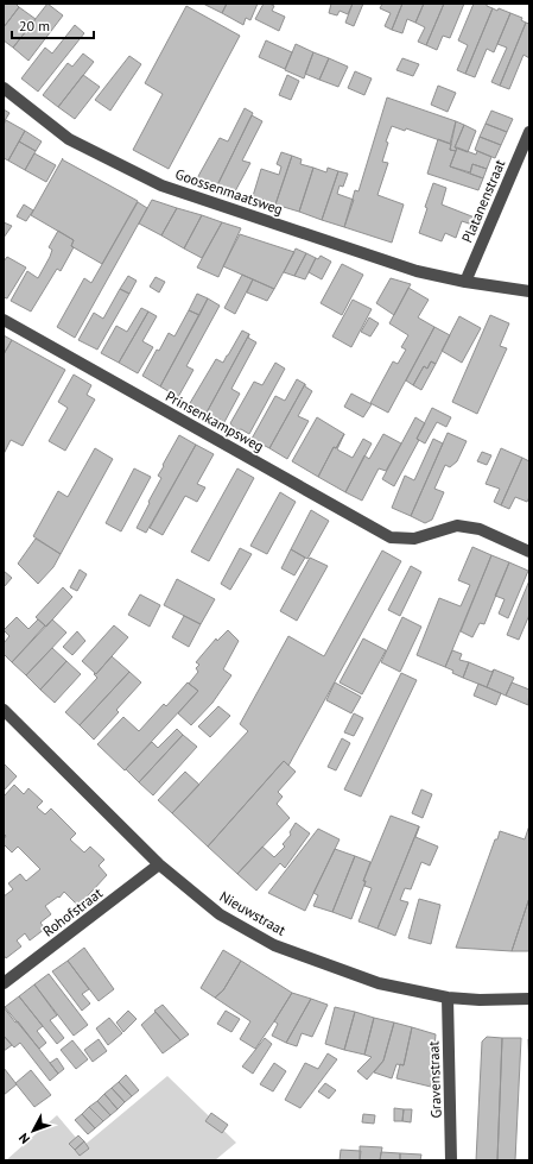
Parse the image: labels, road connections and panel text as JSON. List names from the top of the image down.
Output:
{
  "streets": {
    "street": [
      "Goossenmaatsweg",
      "Platanenstraat",
      "Prinsenkampsweg",
      "Rohofstraat",
      "Nieuwstraat",
      "Gravenstraat"
    ]
  },
  "crossings": [
    ["Goossenmaatsweg", "Platanenstraat"],
    ["Rohofstraat", "Nieuwstraat"],
    ["Nieuwstraat", "Gravenstraat"]
  ],
  "scale_bar": "20 m",
  "north": "bottom left"
}
